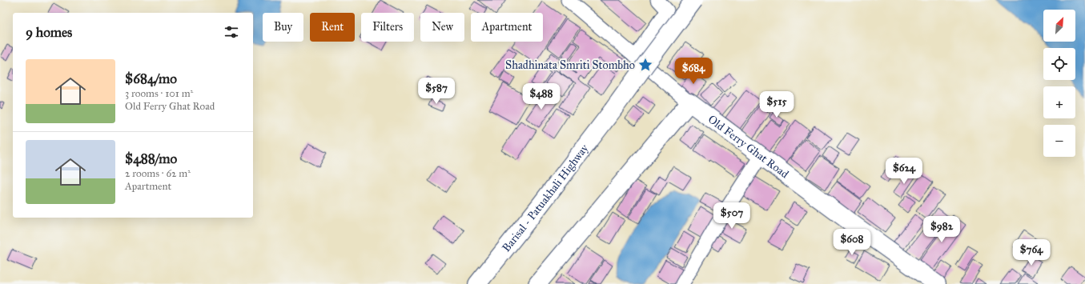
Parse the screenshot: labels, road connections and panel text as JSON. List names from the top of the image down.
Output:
{
  "streets": {
    "main road": ["Old Ferry Ghat Road", "Barisal - Patuakhali Highway"]
  },
  "places": {
    "place": ["Shadhinata Smriti Stombho"]
  },
  "north": "top right",
  "page": {
    "map_buttons": ["+", "−"],
    "chip": [
      "Buy",
      "Rent",
      "Filters",
      "New",
      "Apartment"
    ],
    "heading": "9 homes",
    "list": [
      {
        "name": "$684/mo",
        "note": "3 rooms · 101 m² · Old Ferry Ghat Road"
      },
      {
        "name": "$488/mo",
        "note": "2 rooms · 62 m² · Apartment"
      }
    ],
    "price": [
      "$684",
      "$587",
      "$488",
      "$515",
      "$624",
      "$507",
      "$982",
      "$608",
      "$764"
    ]
  }
}
